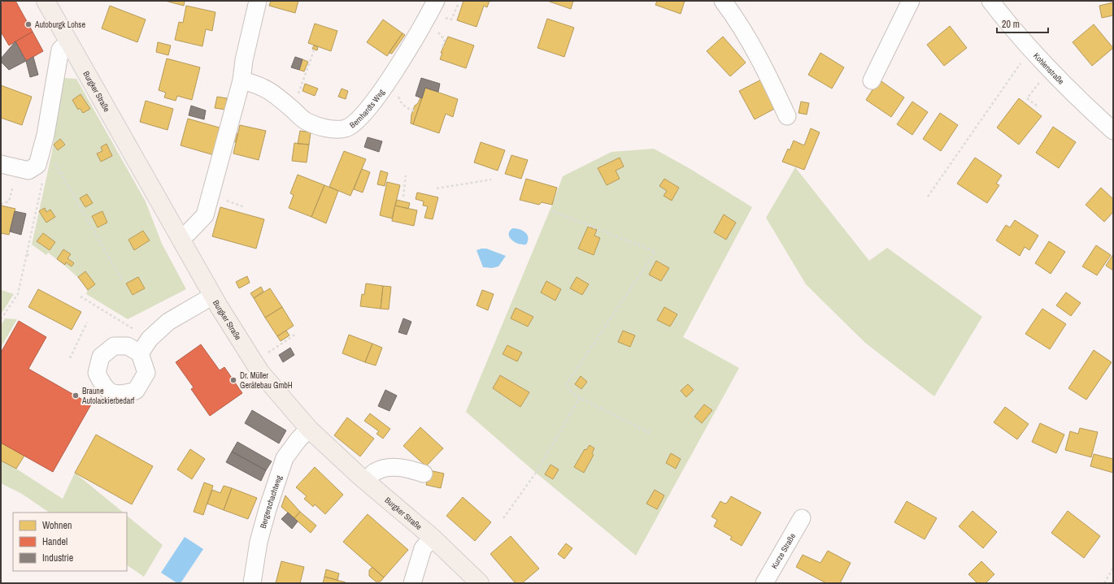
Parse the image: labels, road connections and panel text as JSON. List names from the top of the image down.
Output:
{
  "streets": {
    "main road": ["Burgker Straße"],
    "street": [
      "Kohlenstraße",
      "Bernhardts Weg",
      "Bergerschachtweg",
      "Kurze Straße"
    ]
  },
  "crossings": [
    ["Burgker Straße", "Bergerschachtweg"]
  ],
  "places": ["Autoburgk Lohse", "Dr. Müller Gerätebau GmbH", "Braune Autolackierbedarf"],
  "legend": ["Wohnen", "Handel", "Industrie"],
  "scale_bar": "20 m"
}
